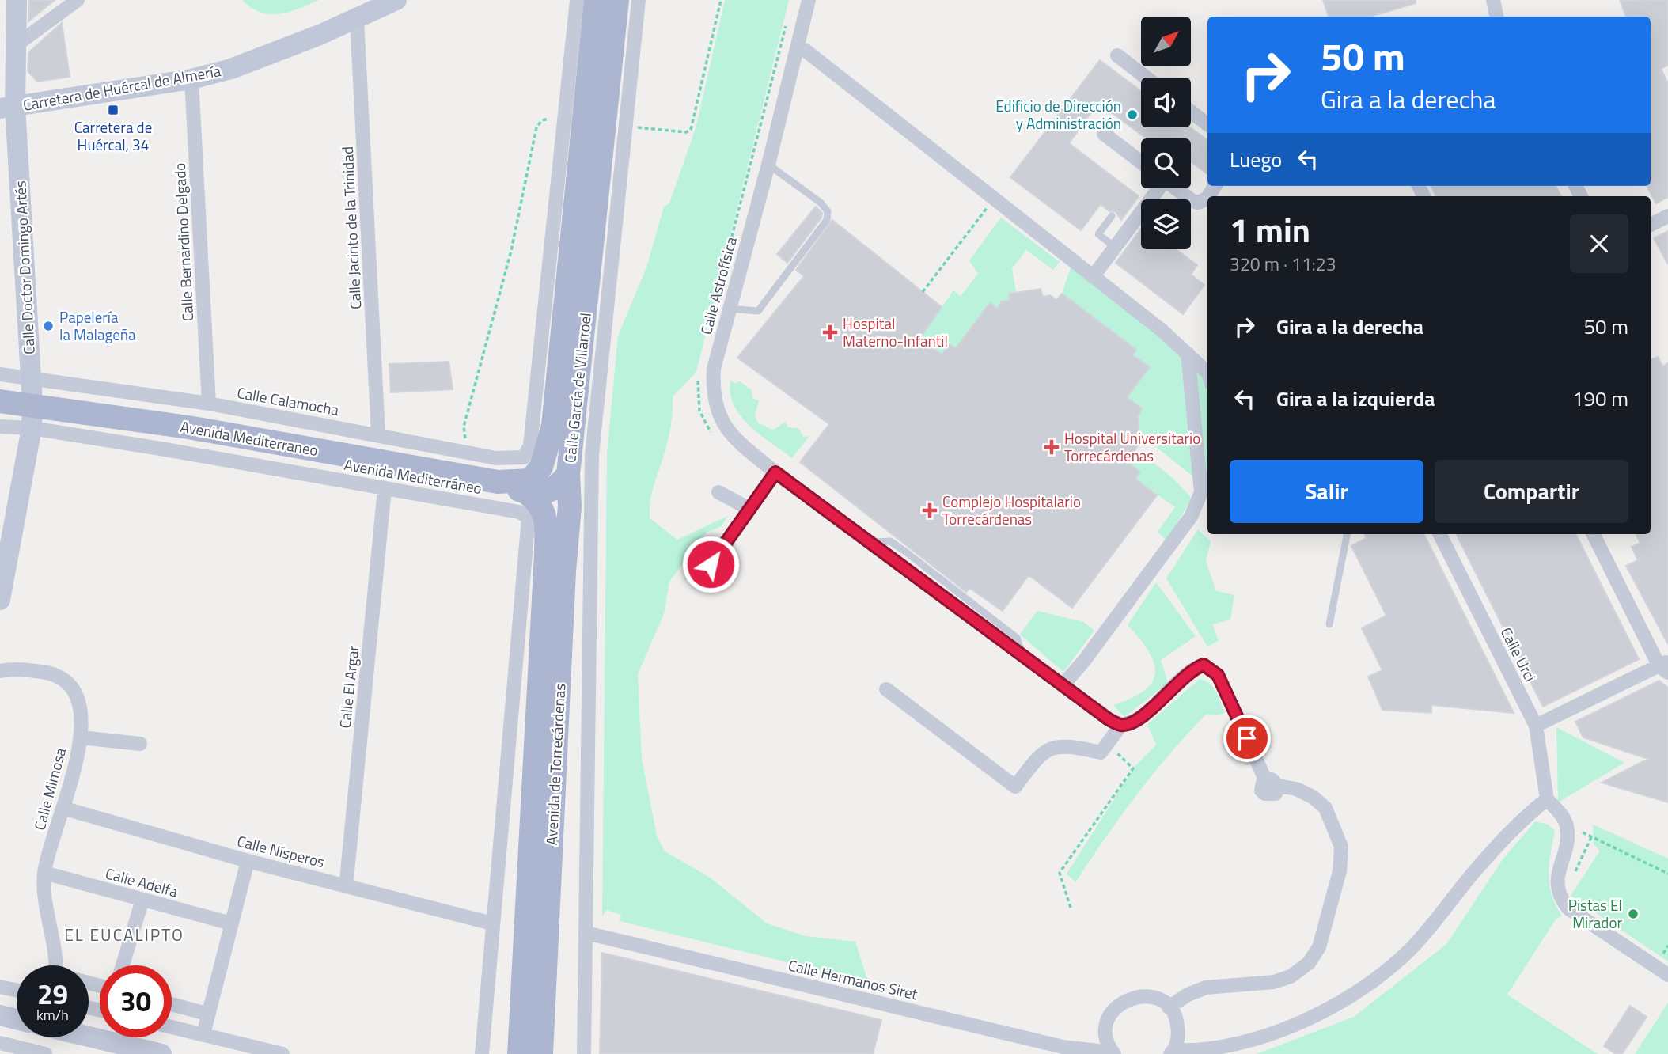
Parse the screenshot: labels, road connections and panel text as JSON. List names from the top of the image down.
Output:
{
  "streets": {
    "main road": ["Calle García de Villarroel", "Avenida Mediterraneo", "Avenida de Torrecárdenas"],
    "street": [
      "Carretera de Huércal de Almería",
      "Calle Jacinto de la Trinidad",
      "Calle Bernardino Delgado",
      "Calle Doctor Domingo Artés",
      "Calle Astrofísica",
      "Calle Calamocha",
      "Avenida Mediterráneo",
      "Calle Urci",
      "Calle El Argar",
      "Calle Mimosa",
      "Calle Nísperos",
      "Calle Adelfa",
      "Calle Hermanos Siret"
    ]
  },
  "crossings": [
    ["Carretera de Huércal de Almería", "Calle Jacinto de la Trinidad"],
    ["Carretera de Huércal de Almería", "Calle Bernardino Delgado"],
    ["Carretera de Huércal de Almería", "Calle Doctor Domingo Artés"],
    ["Calle Jacinto de la Trinidad", "Calle Calamocha"],
    ["Calle Bernardino Delgado", "Calle Calamocha"],
    ["Calle Doctor Domingo Artés", "Calle Calamocha"],
    ["Calle Doctor Domingo Artés", "Avenida Mediterraneo"],
    ["Calle Doctor Domingo Artés", "Avenida Mediterráneo"],
    ["Calle García de Villarroel", "Avenida Mediterraneo"],
    ["Calle García de Villarroel", "Avenida de Torrecárdenas"],
    ["Avenida Mediterráneo", "Calle El Argar"],
    ["Calle El Argar", "Calle Nísperos"],
    ["Avenida de Torrecárdenas", "Calle Hermanos Siret"],
    ["Calle Mimosa", "Calle Nísperos"],
    ["Calle Mimosa", "Calle Adelfa"]
  ],
  "districts": ["EL EUCALIPTO"],
  "places": {
    "transit": ["Carretera de Huércal, 34"],
    "other": ["Edificio de Dirección y Administración", "Papelería la Malageña", "Pistas El Mirador"],
    "health": ["Hospital Materno-Infantil", "Hospital Universitario Torrecárdenas", "Complejo Hospitalario Torrecárdenas"]
  },
  "north": "top right",
  "page": {
    "turn": ["50 m", "Gira a la derecha"],
    "then": "Luego",
    "heading": ["1 min", "320 m · 11:23"],
    "list": [
      {
        "name": "Gira a la derecha",
        "value": "50 m"
      },
      {
        "name": "Gira a la izquierda",
        "value": "190 m"
      }
    ],
    "buttons": ["Salir", "Compartir"],
    "speed": "29 km/h",
    "limit": "30"
  }
}
